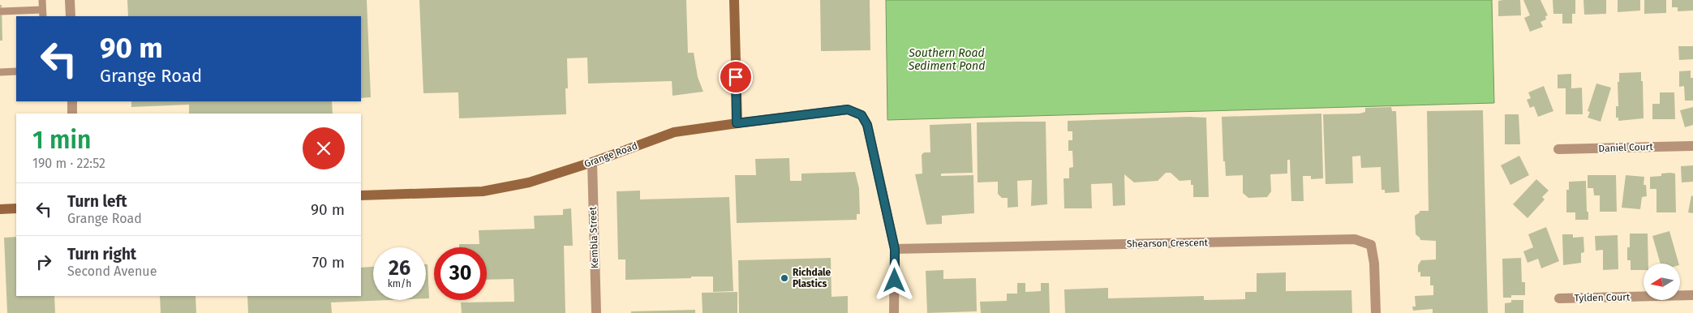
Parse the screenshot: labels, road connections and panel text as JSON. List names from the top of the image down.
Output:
{
  "streets": {
    "main road": ["Grange Road"],
    "street": [
      "Daniel Court",
      "Kembla Street",
      "Shearson Crescent",
      "Tylden Court"
    ]
  },
  "crossings": [
    ["Grange Road", "Kembla Street"],
    ["Grange Road", "Shearson Crescent"]
  ],
  "water": ["Southern Road Sediment Pond"],
  "places": ["Richdale Plastics"],
  "north": "left",
  "page": {
    "turn": ["90 m", "Grange Road"],
    "heading": ["1 min", "190 m · 22:52"],
    "list": [
      {
        "name": "Turn left",
        "note": "Grange Road",
        "value": "90 m"
      },
      {
        "name": "Turn right",
        "note": "Second Avenue",
        "value": "70 m"
      }
    ],
    "speed": "26 km/h",
    "limit": "30"
  }
}
